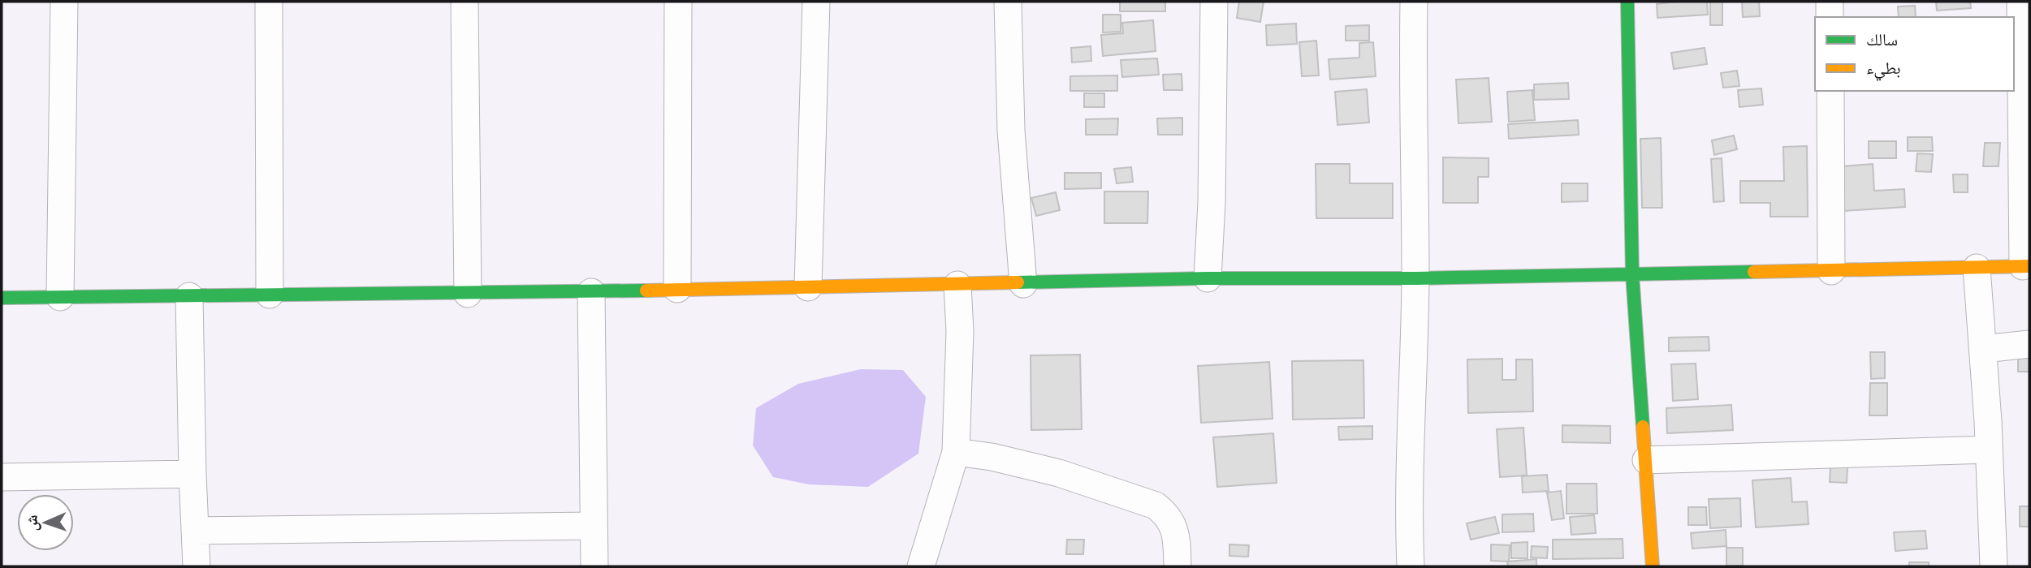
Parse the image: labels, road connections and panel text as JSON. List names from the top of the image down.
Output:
{
  "legend": ["سالك", "بطيء"],
  "north": "left"
}
